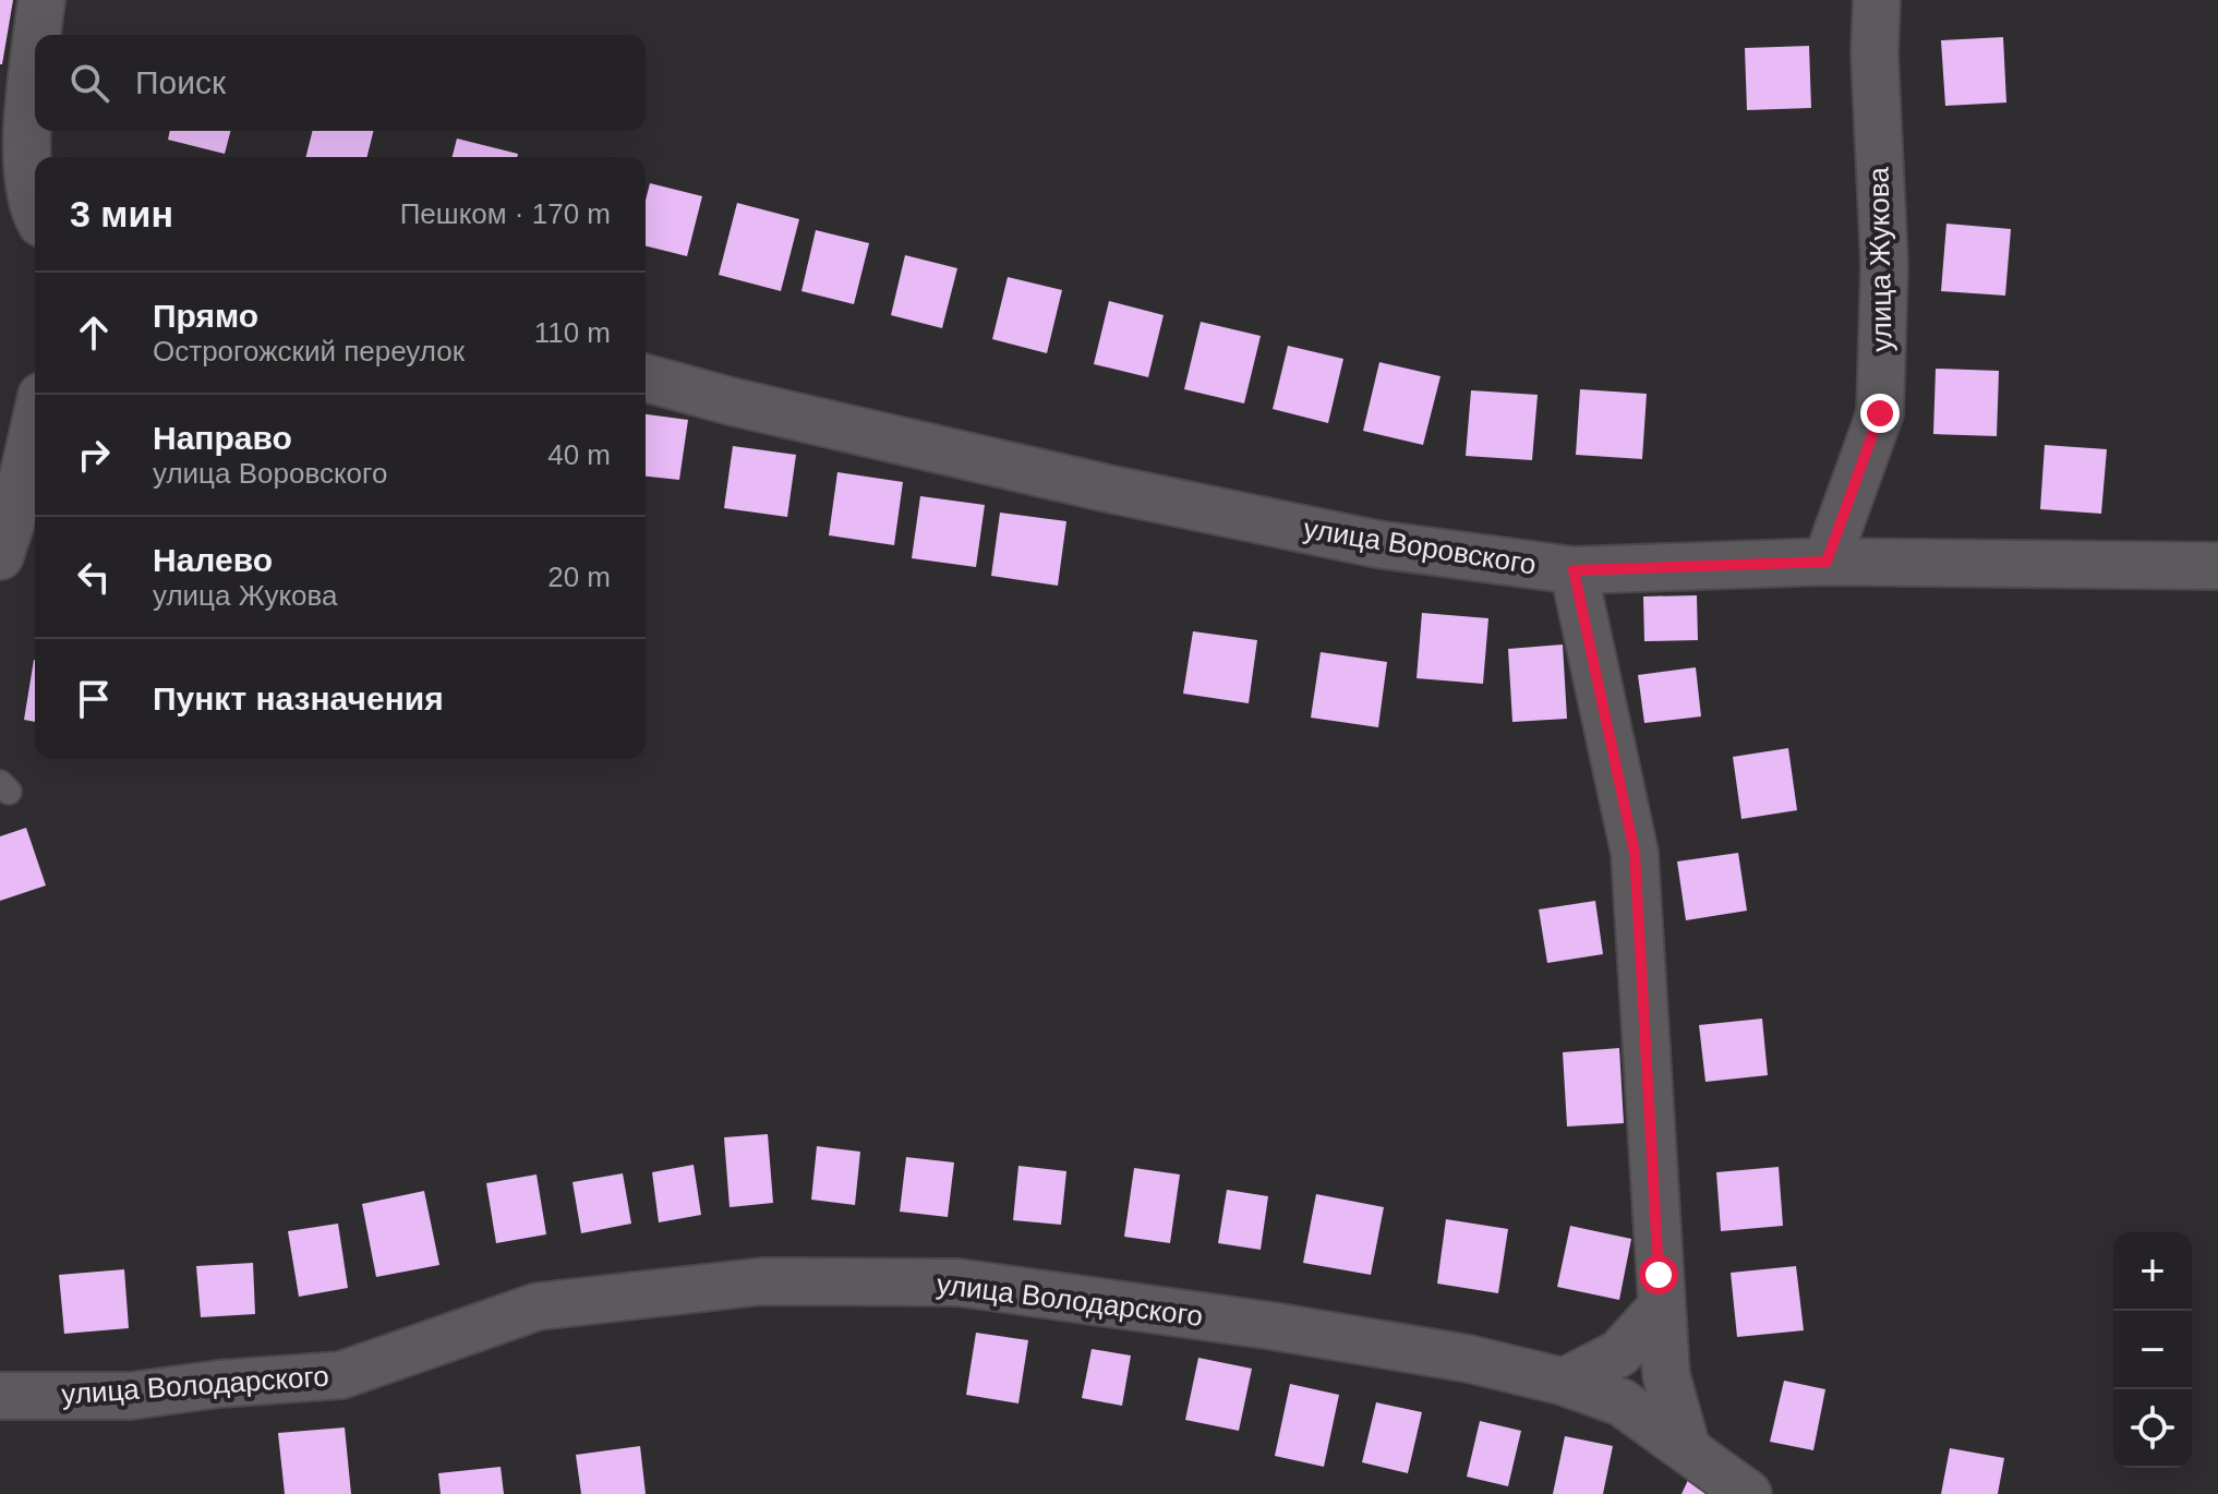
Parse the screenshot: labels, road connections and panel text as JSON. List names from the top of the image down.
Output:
{
  "streets": {
    "street": ["улица Жукова", "улица Воровского", "улица Володарского"]
  },
  "crossings": [
    ["улица Жукова", "улица Воровского"]
  ],
  "page": {
    "search": "Поиск",
    "heading": ["3 мин", "Пешком · 170 m"],
    "list": [
      ["Прямо", "Острогожский переулок", "110 m"],
      ["Направо", "улица Воровского", "40 m"],
      ["Налево", "улица Жукова", "20 m"],
      "Пункт назначения"
    ],
    "map_buttons": ["+", "−"]
  }
}
